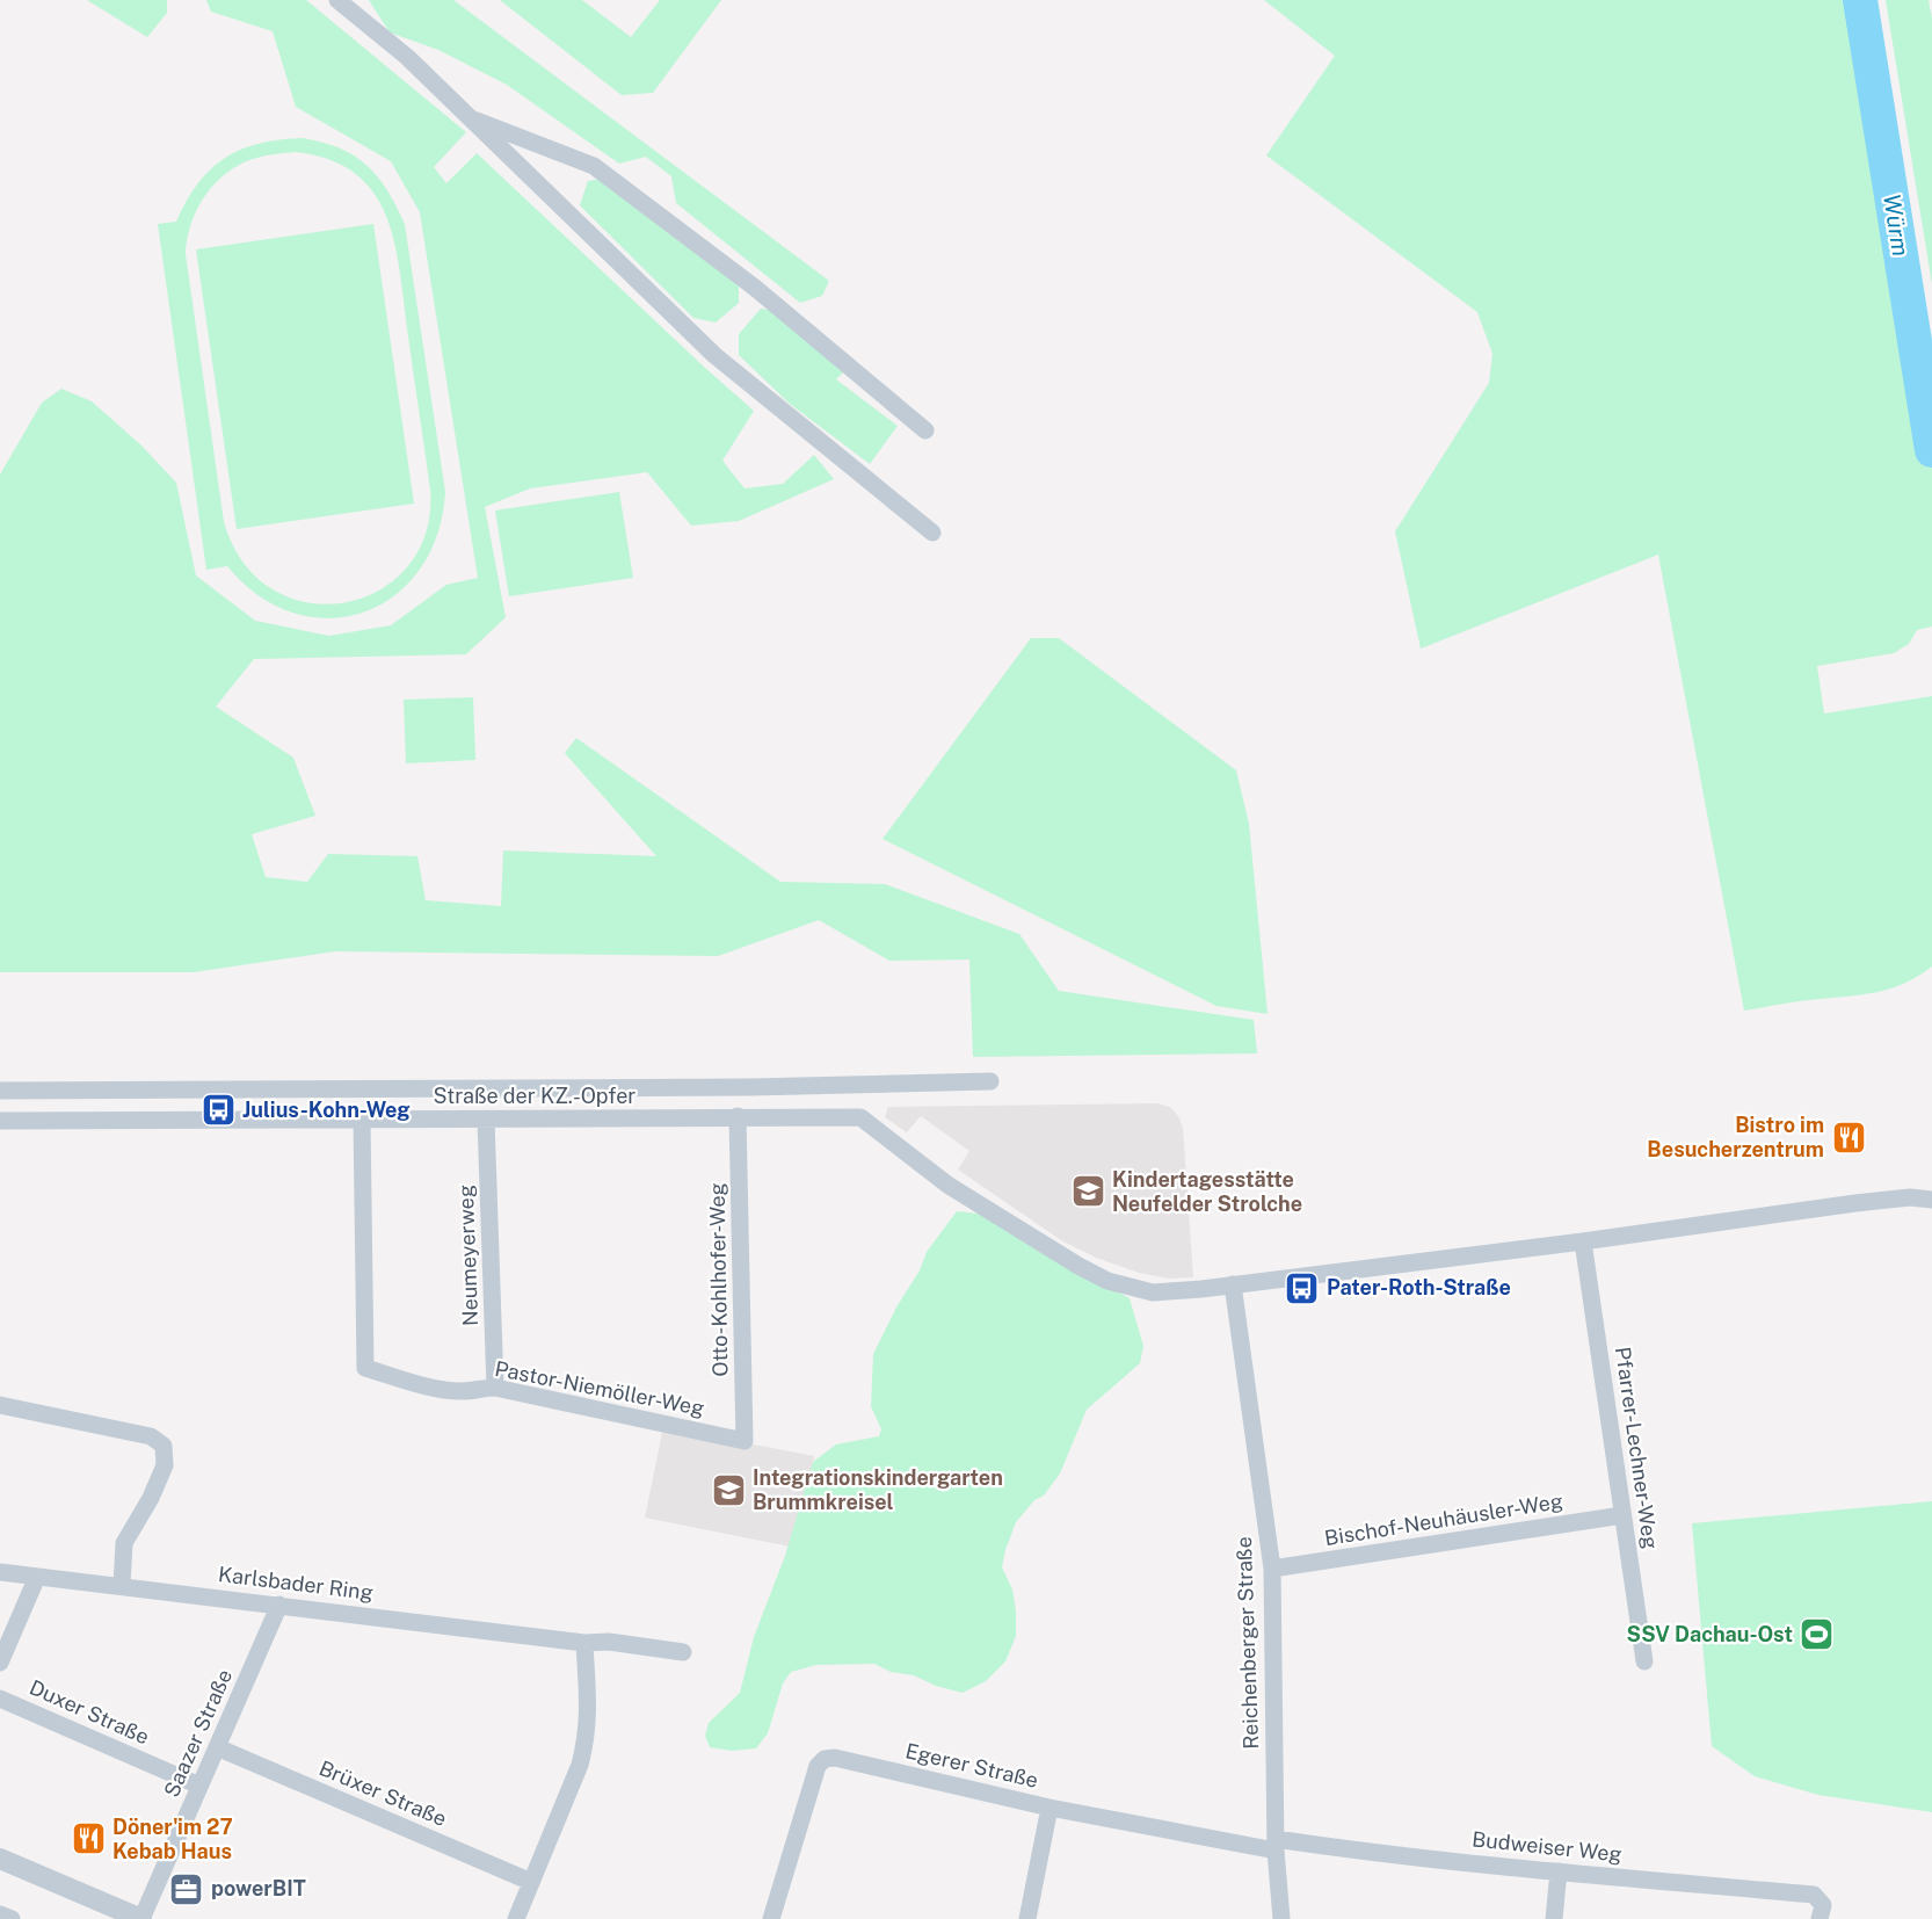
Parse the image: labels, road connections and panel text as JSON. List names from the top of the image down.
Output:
{
  "streets": {
    "street": [
      "Straße der KZ.-Opfer",
      "Neumeyerweg",
      "Otto-Kohlhofer-Weg",
      "Pastor-Niemöller-Weg",
      "Pfarrer-Lechner-Weg",
      "Bischof-Neuhäusler-Weg",
      "Karlsbader Ring",
      "Reichenberger Straße",
      "Duxer Straße",
      "Saazer Straße",
      "Egerer Straße",
      "Brüxer Straße",
      "Budweiser Weg"
    ]
  },
  "crossings": [
    ["Straße der KZ.-Opfer", "Neumeyerweg"],
    ["Straße der KZ.-Opfer", "Otto-Kohlhofer-Weg"],
    ["Straße der KZ.-Opfer", "Pastor-Niemöller-Weg"],
    ["Straße der KZ.-Opfer", "Reichenberger Straße"],
    ["Neumeyerweg", "Pastor-Niemöller-Weg"],
    ["Otto-Kohlhofer-Weg", "Pastor-Niemöller-Weg"],
    ["Pfarrer-Lechner-Weg", "Bischof-Neuhäusler-Weg"],
    ["Bischof-Neuhäusler-Weg", "Reichenberger Straße"],
    ["Karlsbader Ring", "Saazer Straße"],
    ["Reichenberger Straße", "Egerer Straße"],
    ["Reichenberger Straße", "Budweiser Weg"],
    ["Duxer Straße", "Saazer Straße"],
    ["Saazer Straße", "Brüxer Straße"],
    ["Egerer Straße", "Budweiser Weg"]
  ],
  "water": ["Würm"],
  "places": {
    "bus stop": ["Julius-Kohn-Weg", "Pater-Roth-Straße"],
    "restaurant": ["Bistro im Besucherzentrum", "Döner'im 27 Kebab Haus"],
    "school or university": ["Kindertagesstätte Neufelder Strolche", "Integrationskindergarten Brummkreisel"],
    "sports": ["SSV Dachau-Ost"],
    "office": ["powerBIT"]
  }
}
